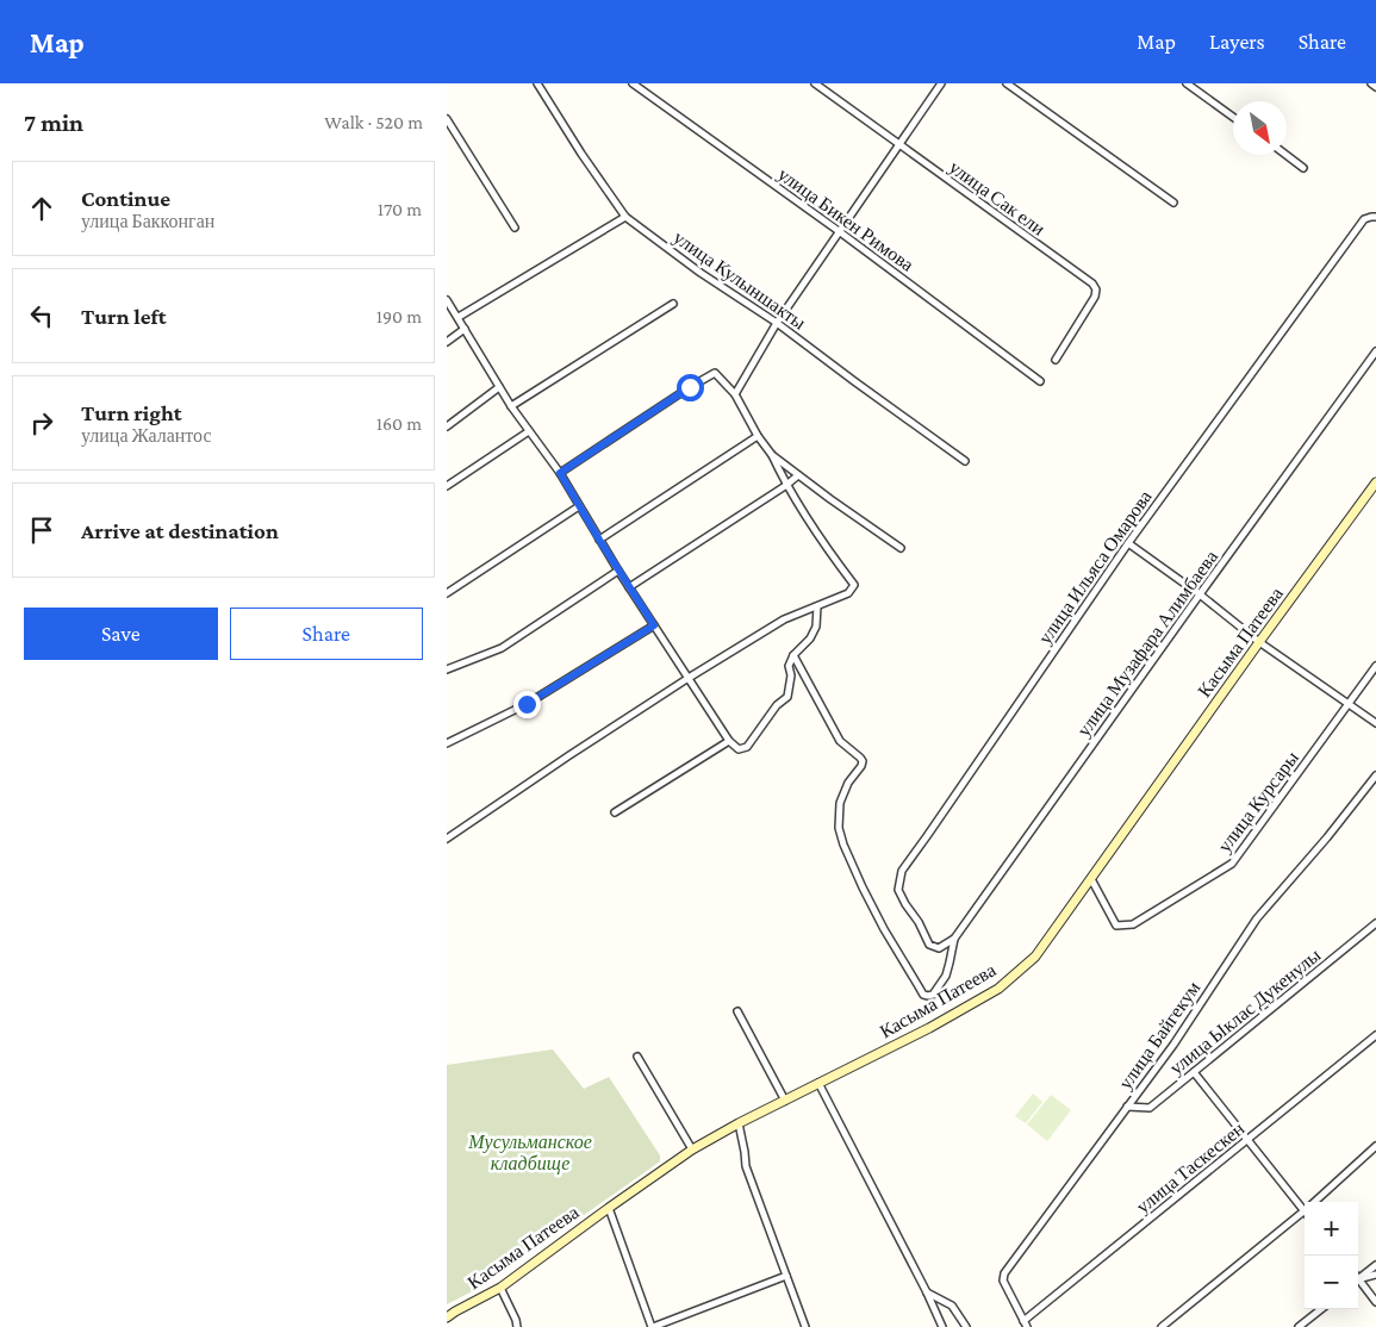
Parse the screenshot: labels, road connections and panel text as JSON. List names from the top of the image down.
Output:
{
  "streets": {
    "main road": ["Касыма Патеева"],
    "street": [
      "улица Сак ели",
      "улица Бикен Римова",
      "улица Кулыншакты",
      "улица Ильяса Омарова",
      "улица Музафара Алимбаева",
      "улица Курсары",
      "улица Ыклас Дукенулы",
      "улица Байгекум",
      "улица Таскескен"
    ]
  },
  "crossings": [
    ["улица Ильяса Омарова", "улица Музафара Алимбаева"],
    ["Касыма Патеева", "улица Курсары"],
    ["улица Ыклас Дукенулы", "улица Байгекум"],
    ["улица Байгекум", "улица Таскескен"]
  ],
  "parks": ["Мусульманское кладбище"],
  "north": "bottom right",
  "page": {
    "header": "Map",
    "nav": ["Map", "Layers", "Share"],
    "heading": ["7 min", "Walk · 520 m"],
    "list": [
      ["Continue", "улица Бакконган", "170 m"],
      ["Turn left", "190 m"],
      ["Turn right", "улица Жалантос", "160 m"],
      "Arrive at destination"
    ],
    "buttons": ["Save", "Share"],
    "map_buttons": ["+", "−"]
  }
}
